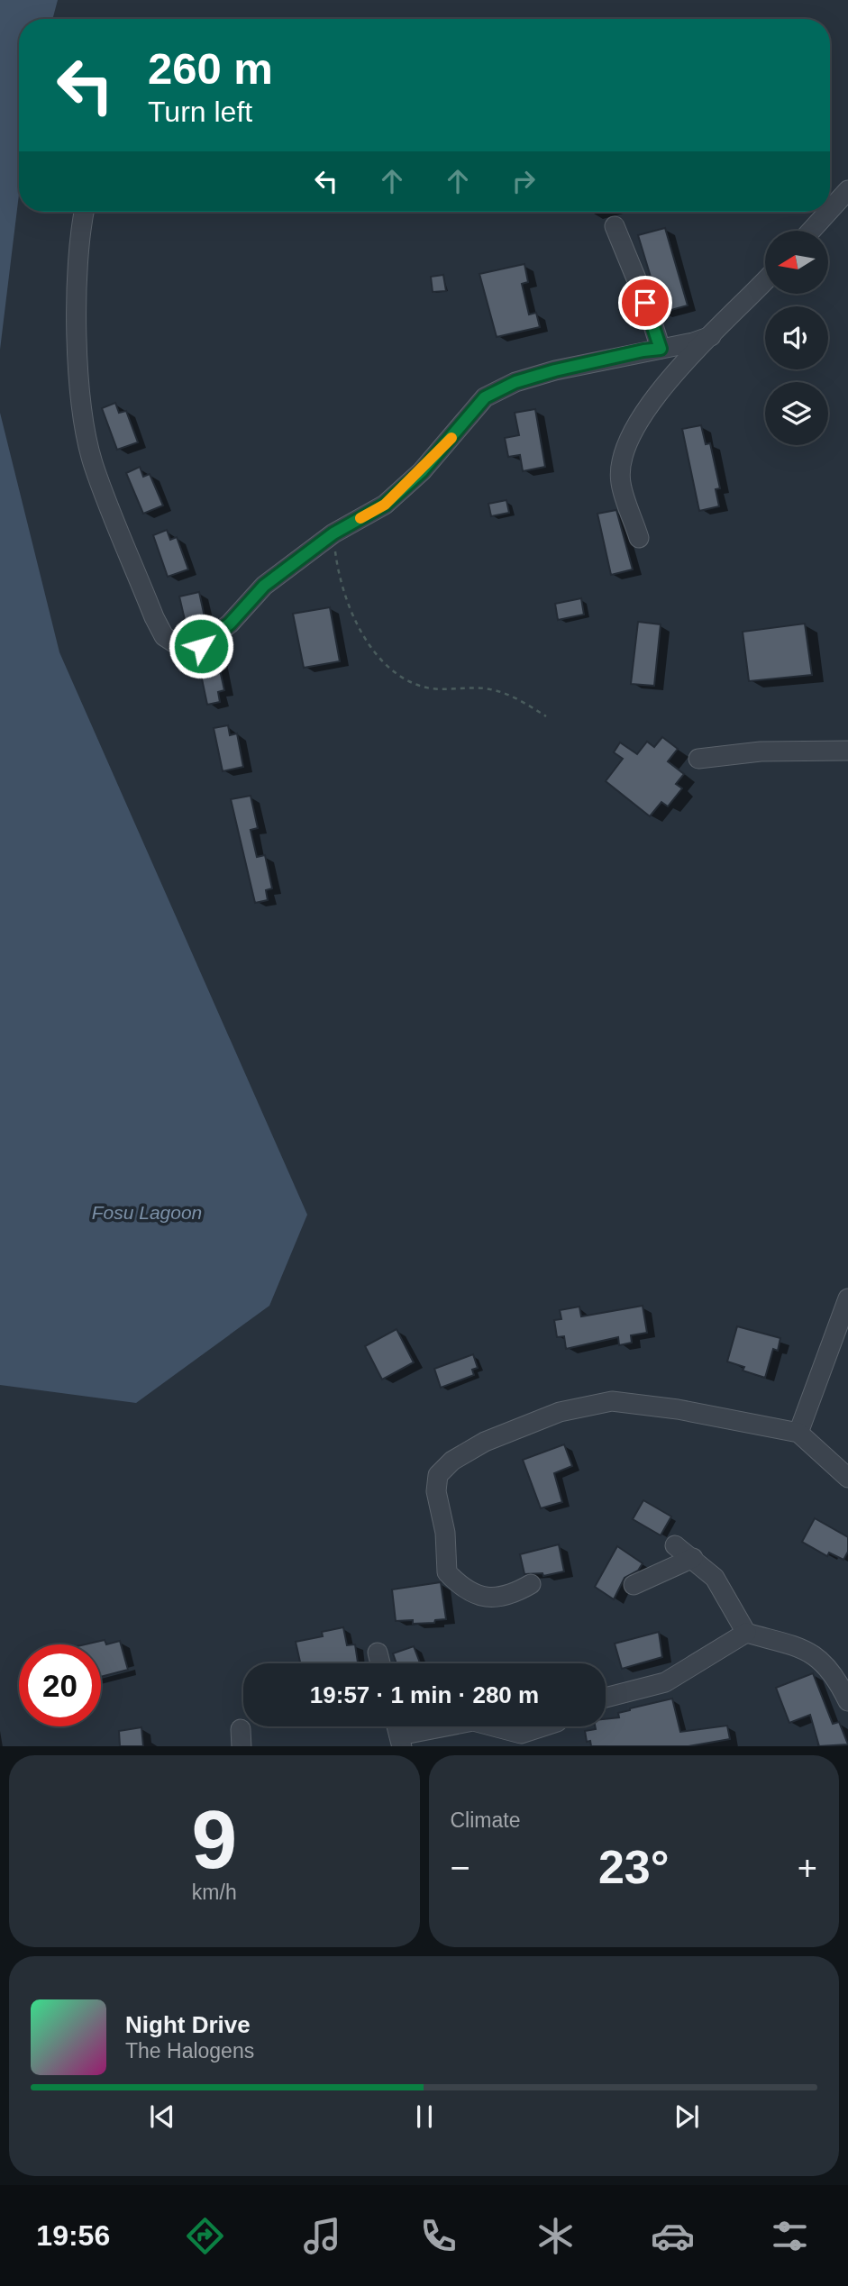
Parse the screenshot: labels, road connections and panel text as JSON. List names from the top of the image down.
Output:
{
  "water": ["Fosu Lagoon"],
  "north": "left",
  "page": {
    "turn": ["260 m", "Turn left"],
    "limit": "20",
    "trip": "19:57 · 1 min · 280 m",
    "tile": [
      ["9", "km/h"],
      "Climate"
    ],
    "heat": ["−", "23°", "+"],
    "song": ["Night Drive", "The Halogens"],
    "tabs": "19:56"
  }
}
